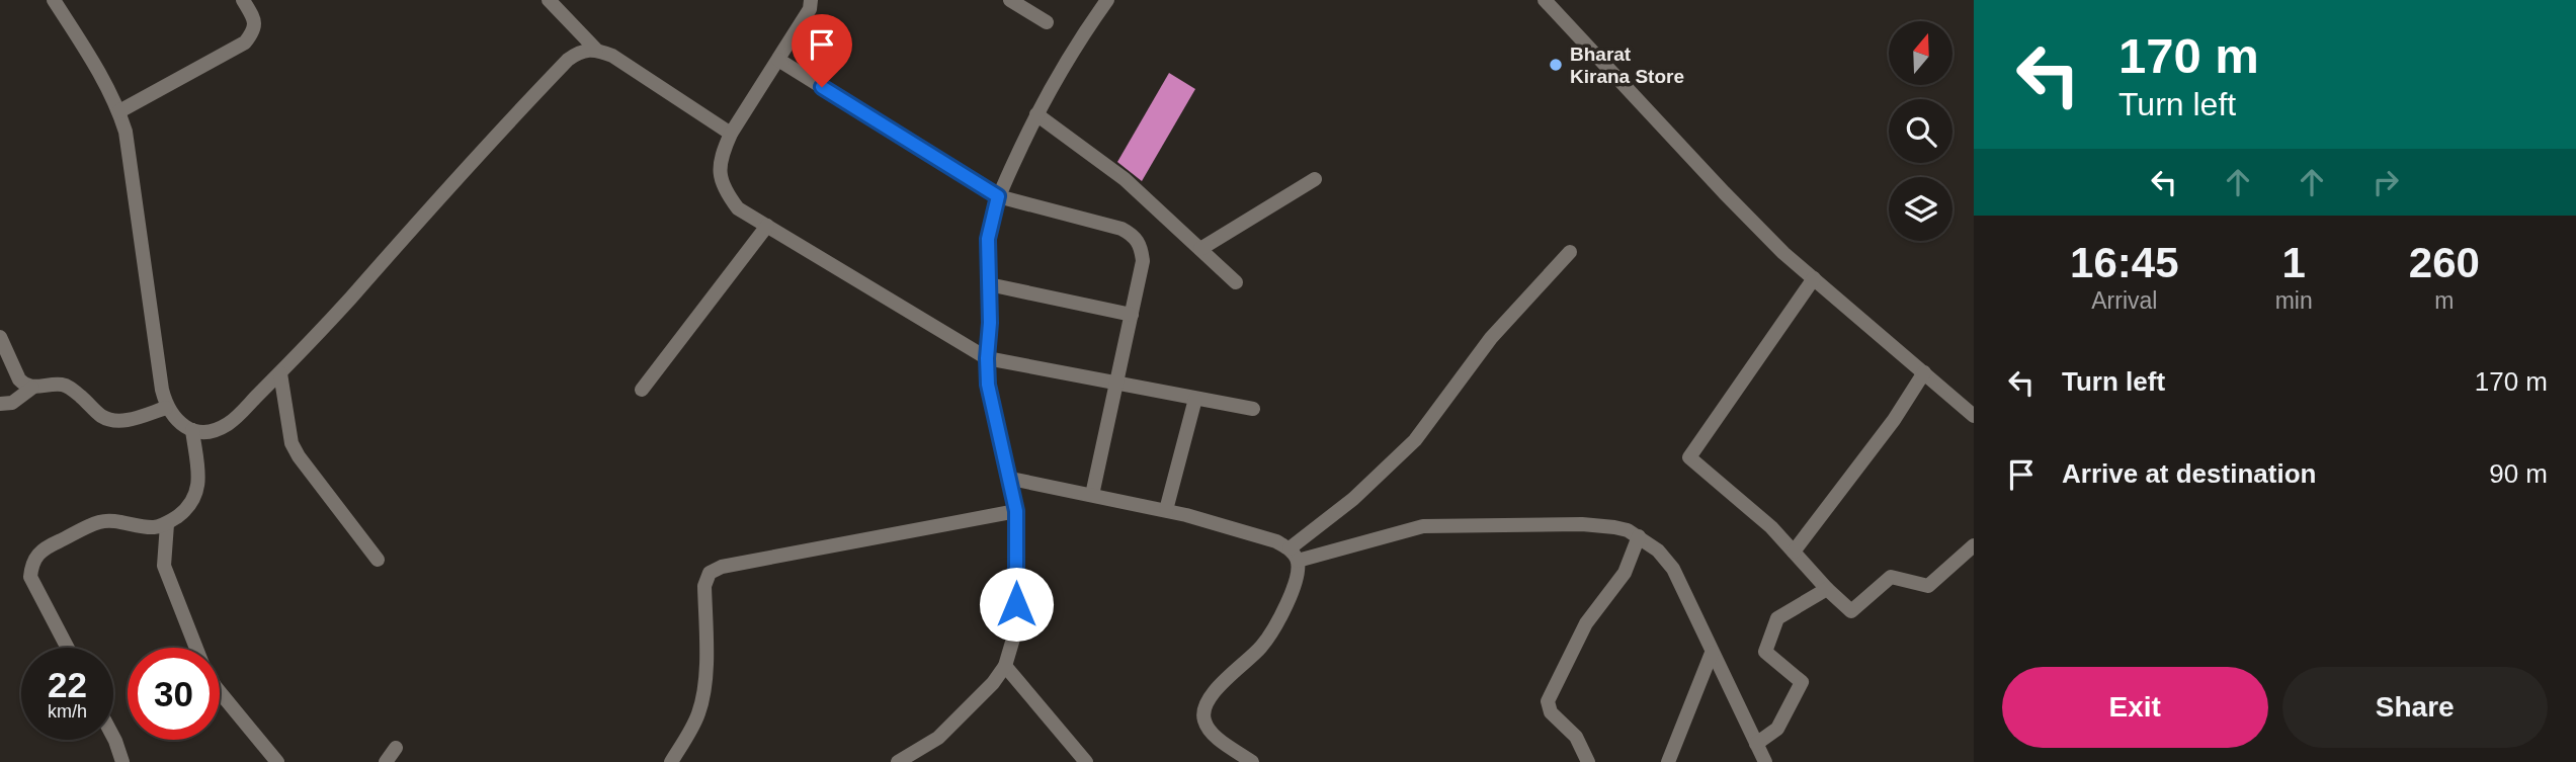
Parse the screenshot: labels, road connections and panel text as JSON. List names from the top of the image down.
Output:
{
  "places": ["Bharat Kirana Store"],
  "north": "top",
  "page": {
    "turn": ["170 m", "Turn left"],
    "eta": [
      "16:45",
      "Arrival",
      "1",
      "min",
      "260",
      "m"
    ],
    "list": [
      {
        "name": "Turn left",
        "value": "170 m"
      },
      {
        "name": "Arrive at destination",
        "value": "90 m"
      }
    ],
    "speed": "22 km/h",
    "limit": "30",
    "buttons": ["Exit", "Share"]
  }
}
